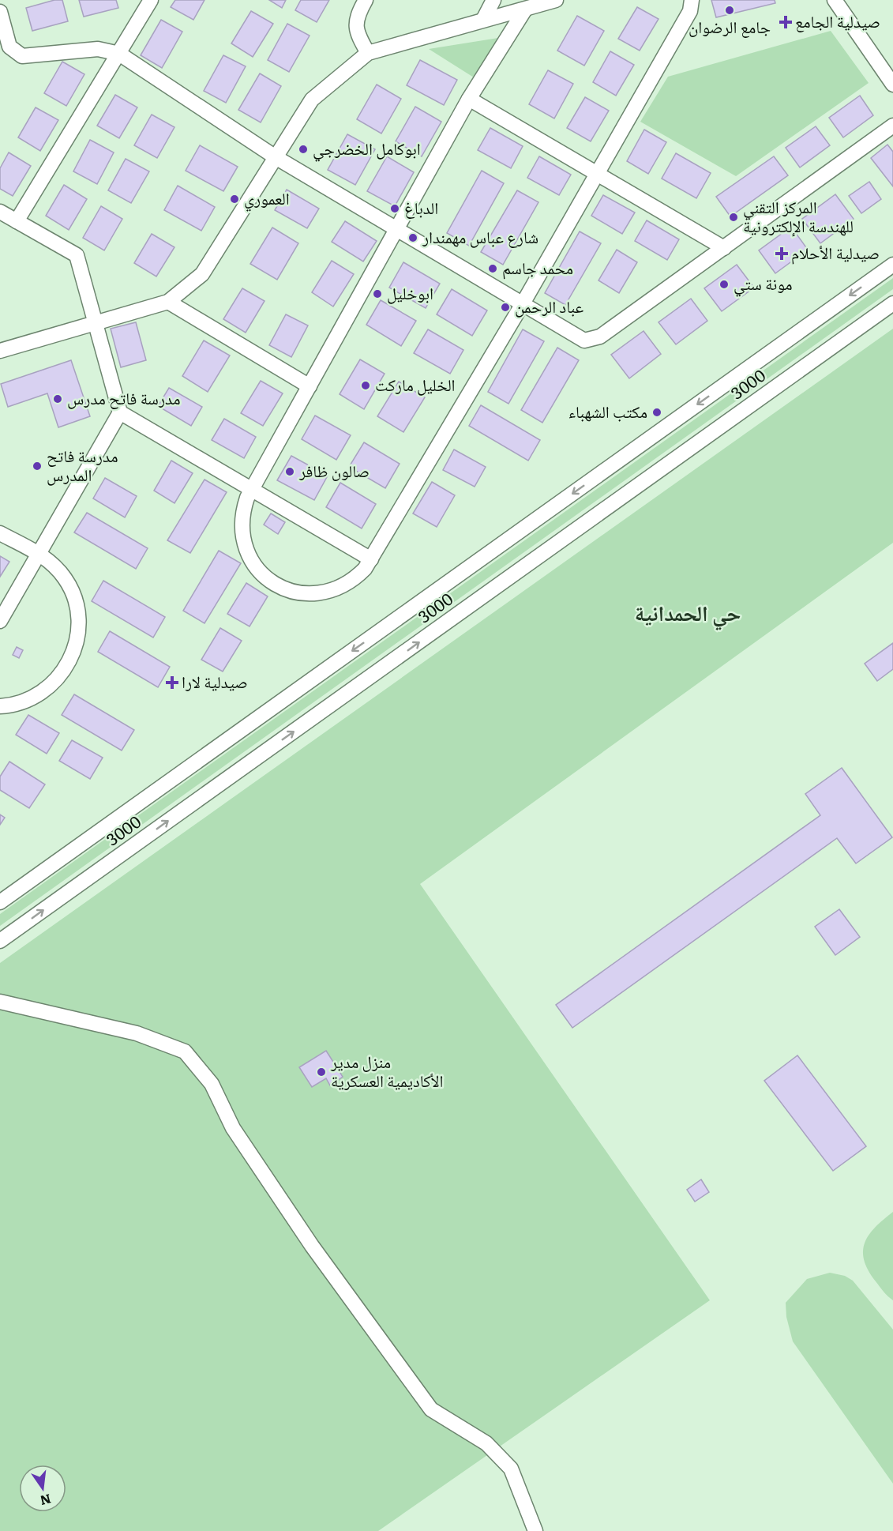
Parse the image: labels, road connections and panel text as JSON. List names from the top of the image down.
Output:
{
  "streets": {
    "street": ["3000"]
  },
  "districts": ["حي الحمدانية"],
  "places": {
    "other": [
      "جامع الرضوان",
      "ابوكامل الخضرجي",
      "العموري",
      "الدباغ",
      "المركز التقني للهندسة الإلكترونية",
      "شارع عباس مهمندار",
      "محمد جاسم",
      "مونة ستي",
      "ابوخليل",
      "عباد الرحمن",
      "الخليل ماركت",
      "مدرسة فاتح مدرس",
      "مكتب الشهباء",
      "مدرسة فاتح المدرس",
      "صالون ظافر",
      "منزل مدير الأكاديمية العسكرية"
    ],
    "health": ["صيدلية الجامع", "صيدلية الأحلام", "صيدلية لارا"]
  },
  "north": "bottom"
}
